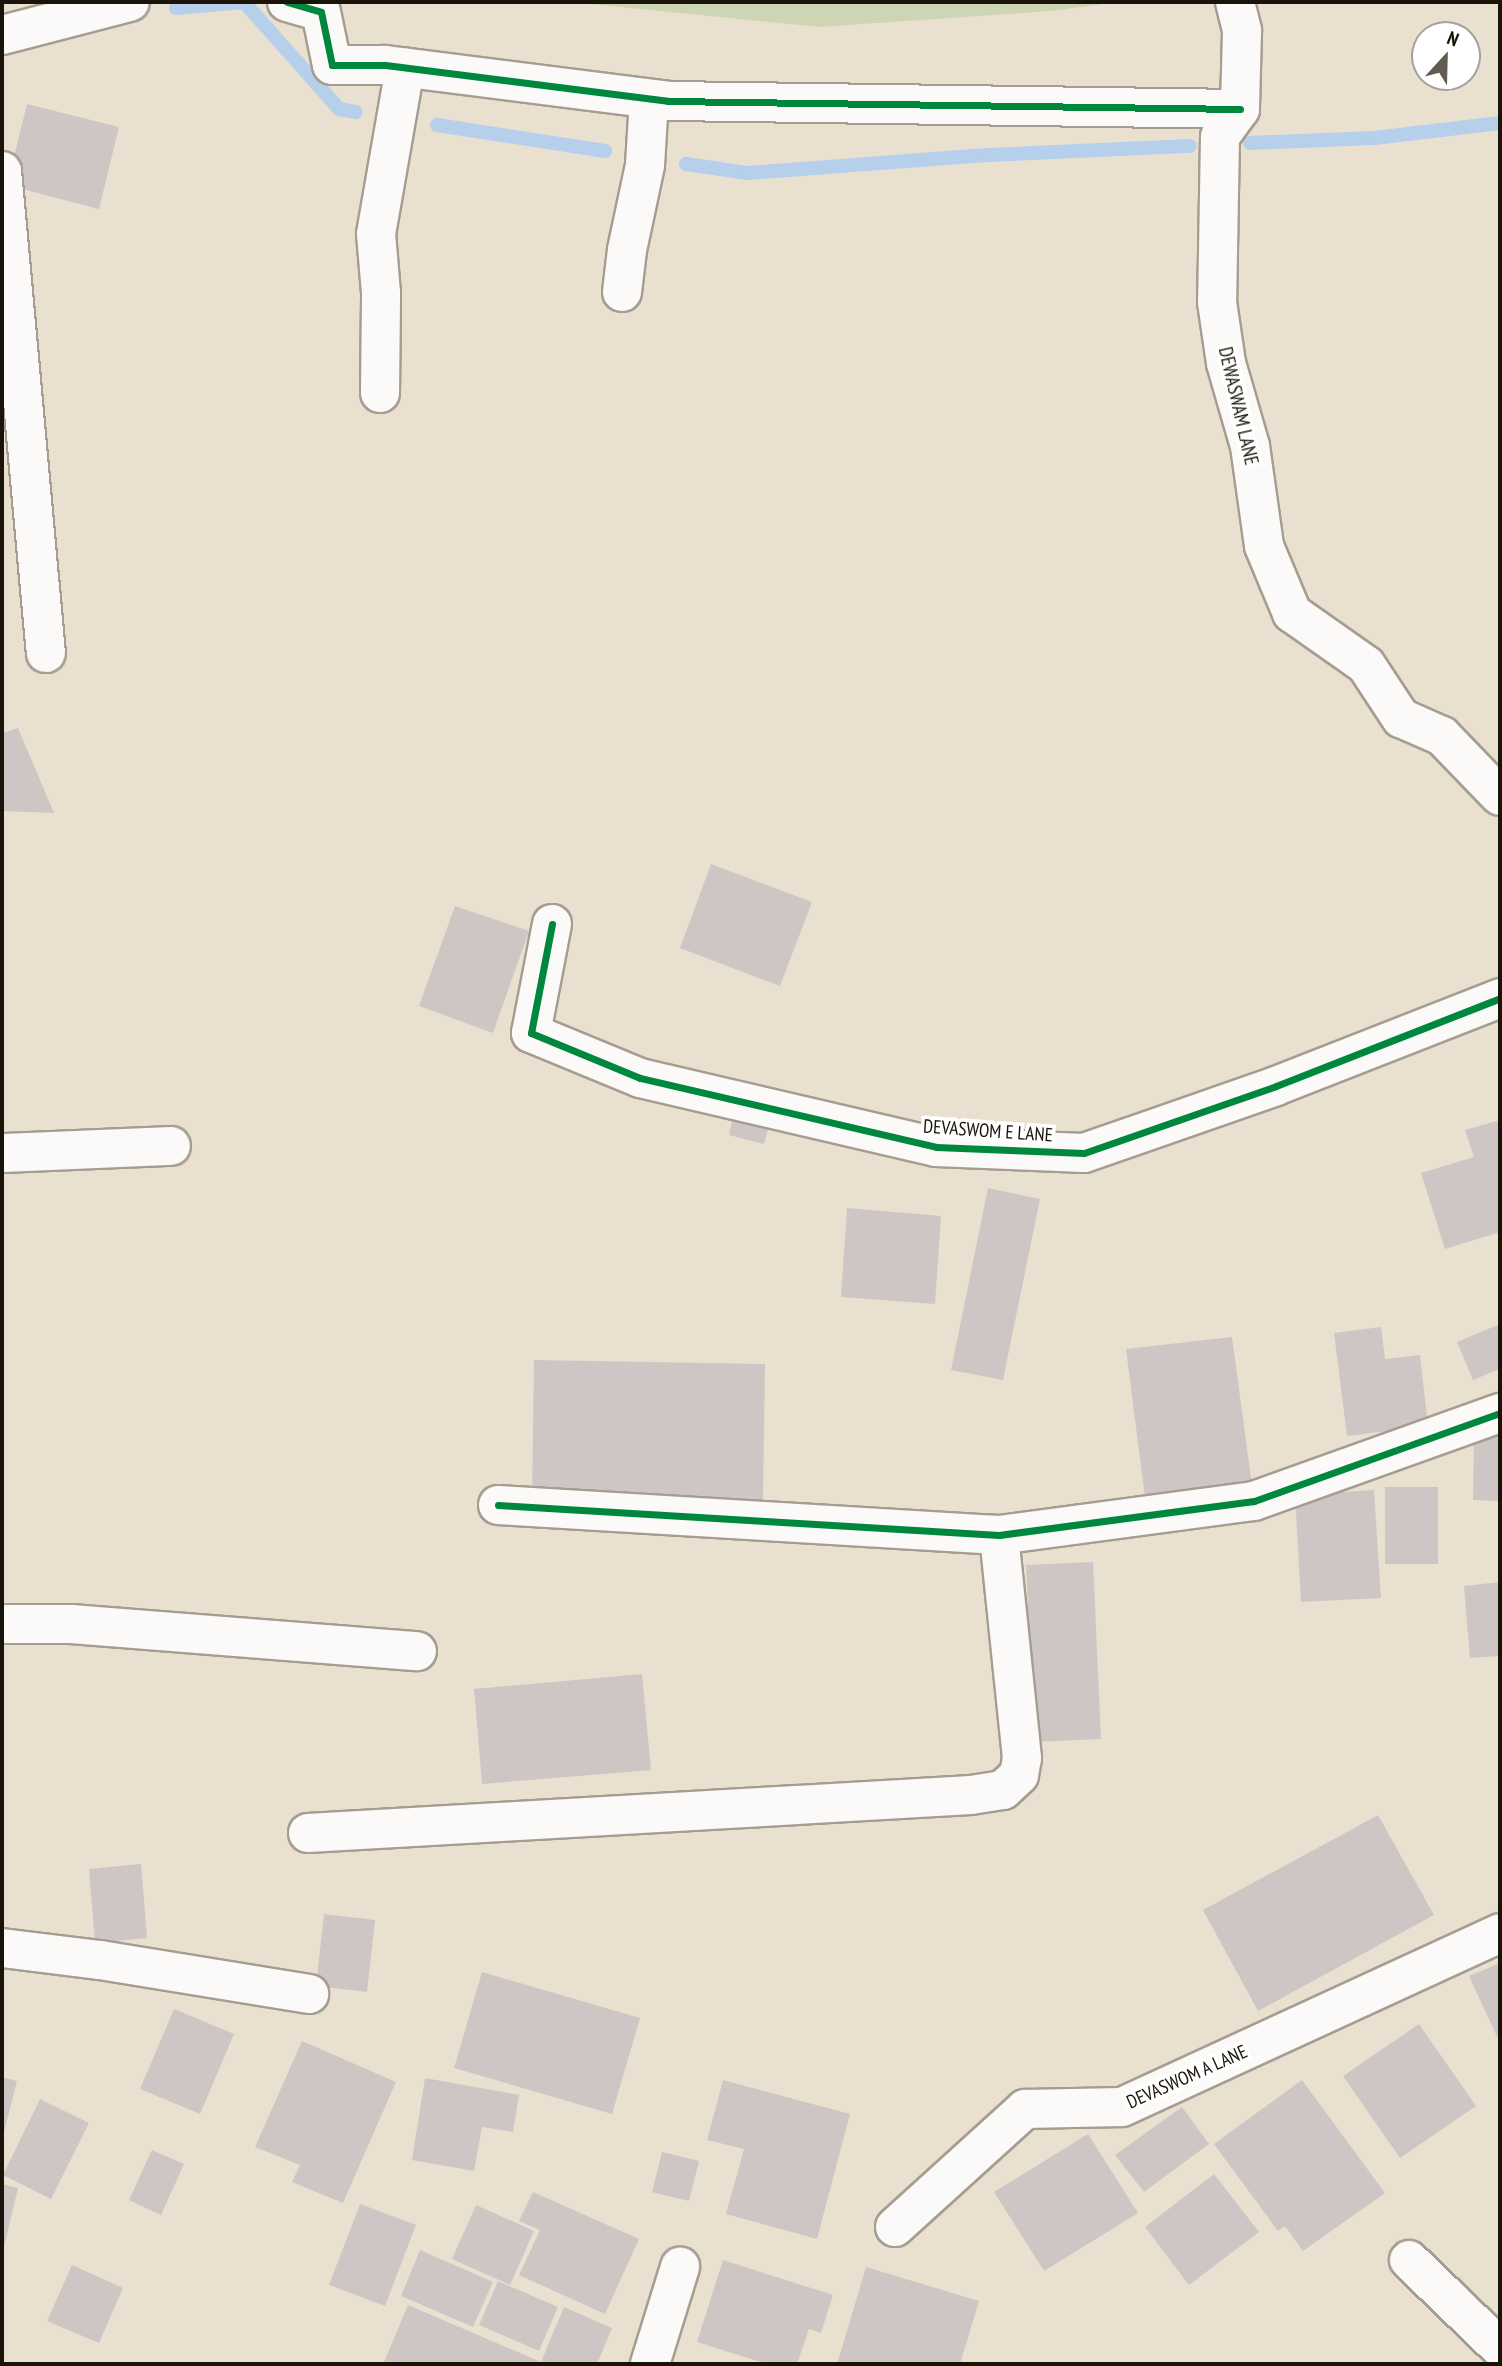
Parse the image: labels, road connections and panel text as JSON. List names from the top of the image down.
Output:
{
  "streets": {
    "street": ["DEWASWAM LANE", "DEVASWOM E LANE", "DEVASWOM A LANE"]
  },
  "north": "top"
}
